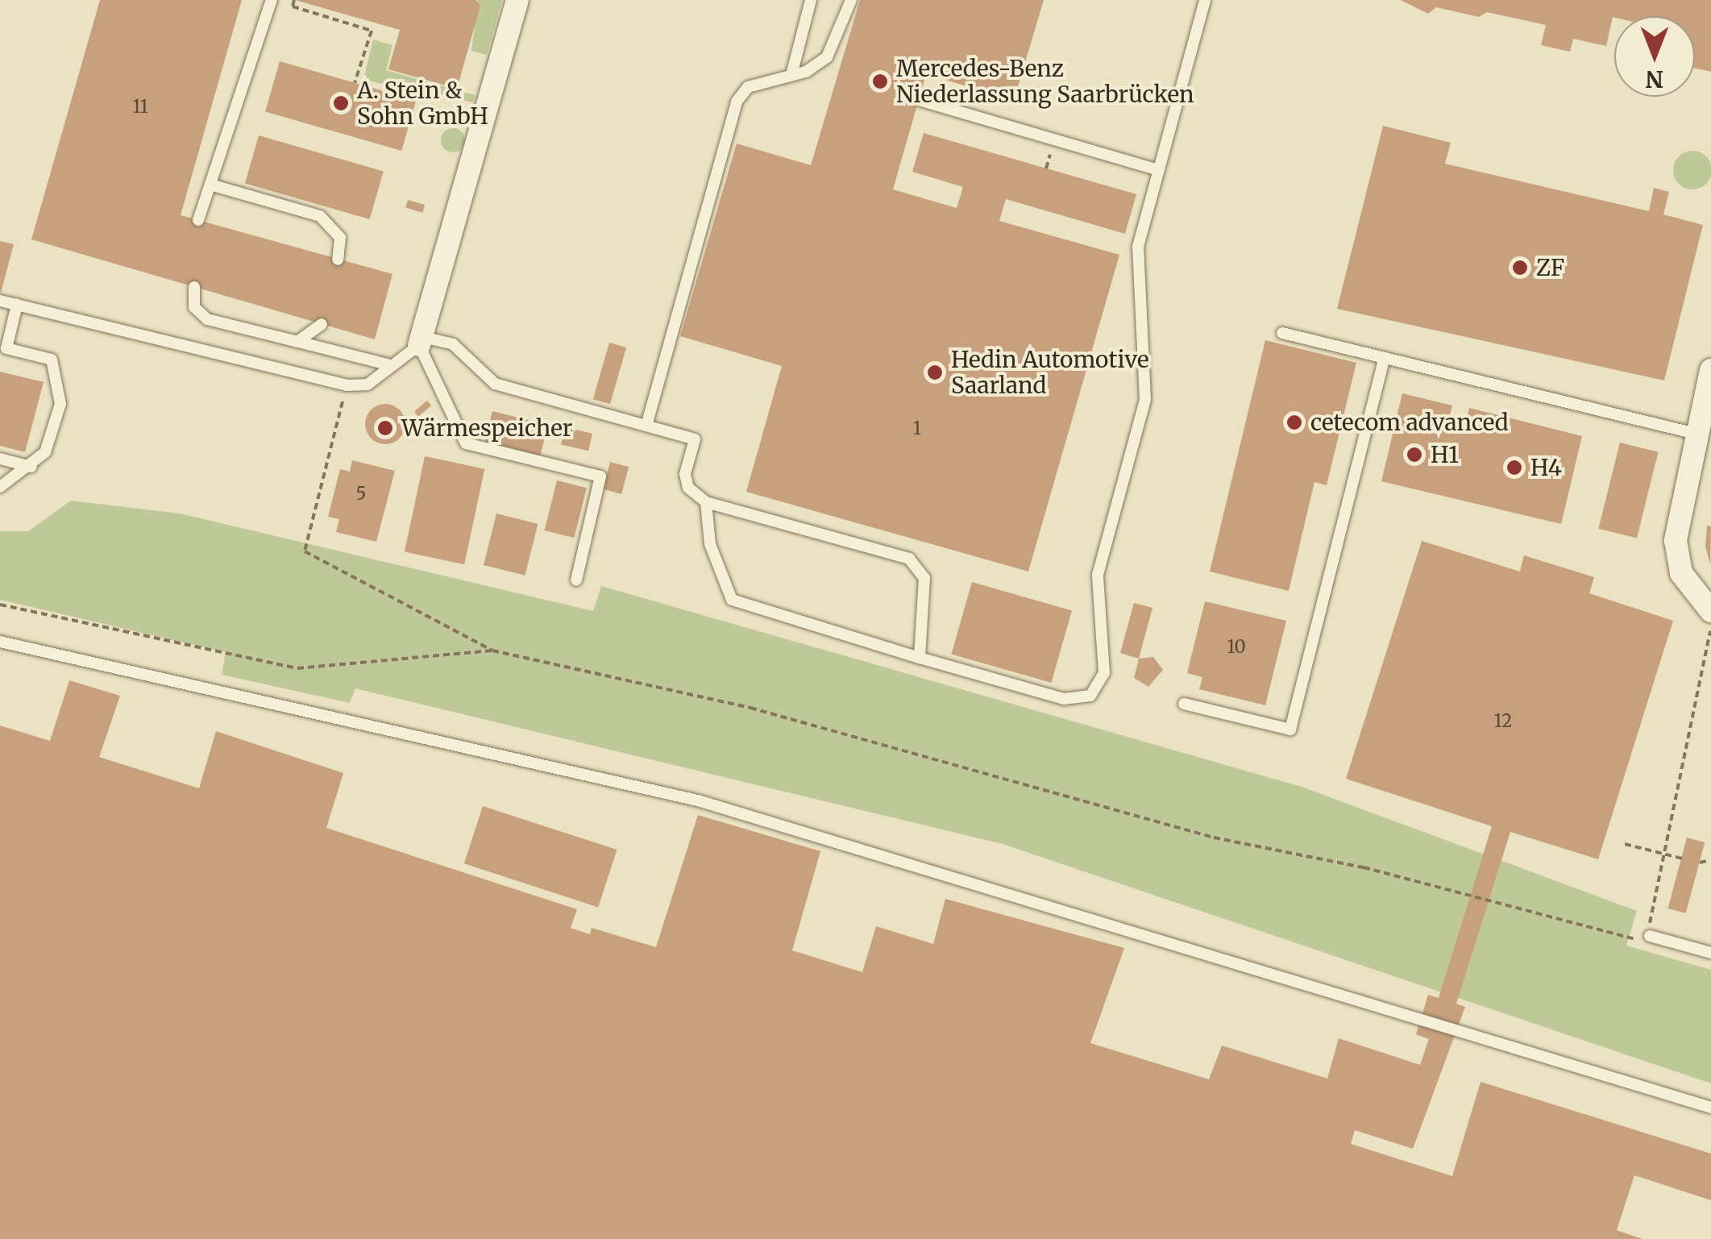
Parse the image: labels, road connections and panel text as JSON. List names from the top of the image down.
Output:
{
  "places": [
    "Mercedes-Benz Niederlassung Saarbrücken",
    "A. Stein & Sohn GmbH",
    "ZF",
    "Hedin Automotive Saarland",
    "cetecom advanced",
    "Wärmespeicher",
    "H1",
    "H4"
  ],
  "house_numbers": [
    "11",
    "1",
    "5",
    "10",
    "12"
  ],
  "north": "bottom"
}
